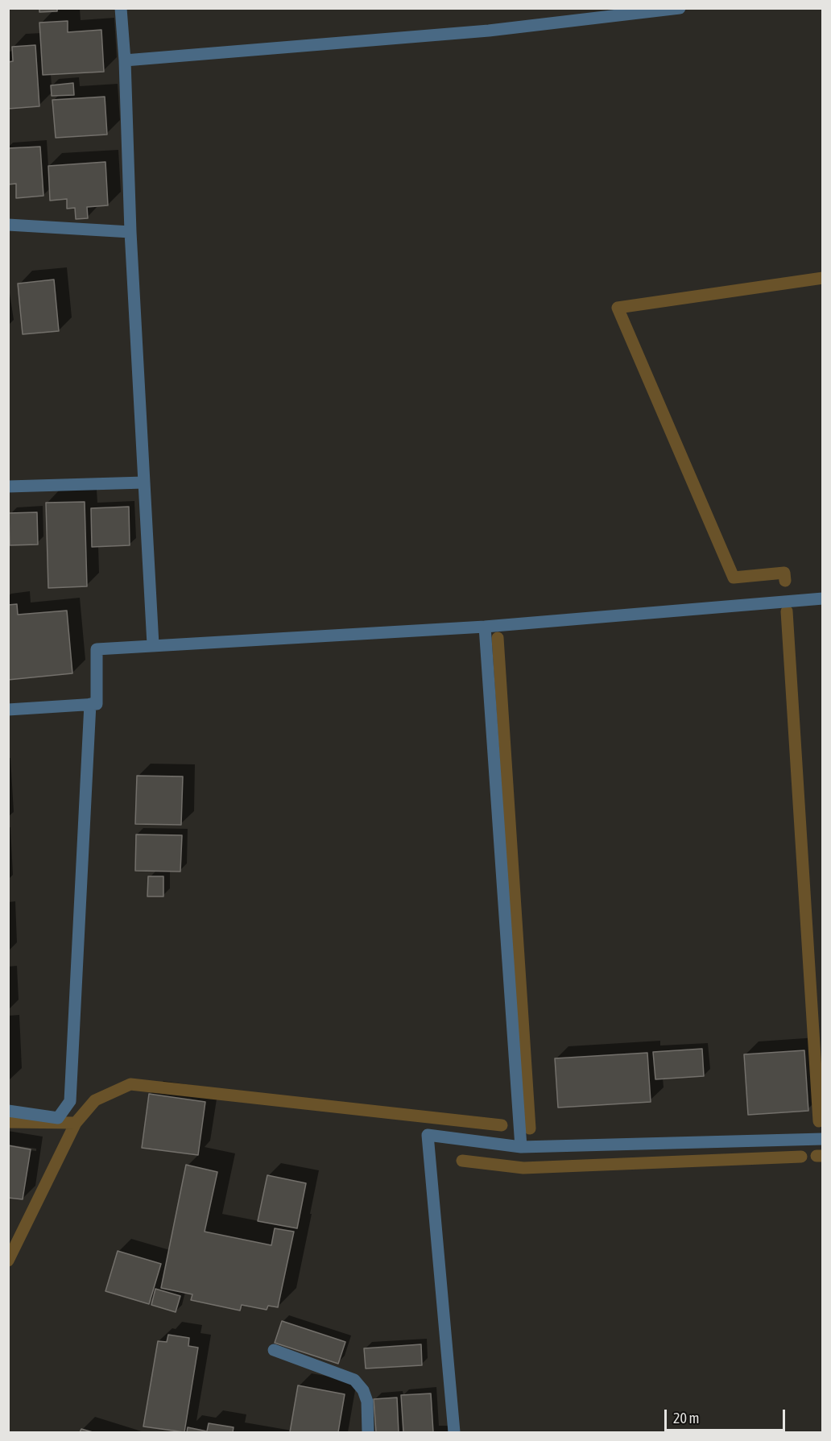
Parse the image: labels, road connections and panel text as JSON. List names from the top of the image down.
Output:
{
  "scale_bar": "20 m"
}
